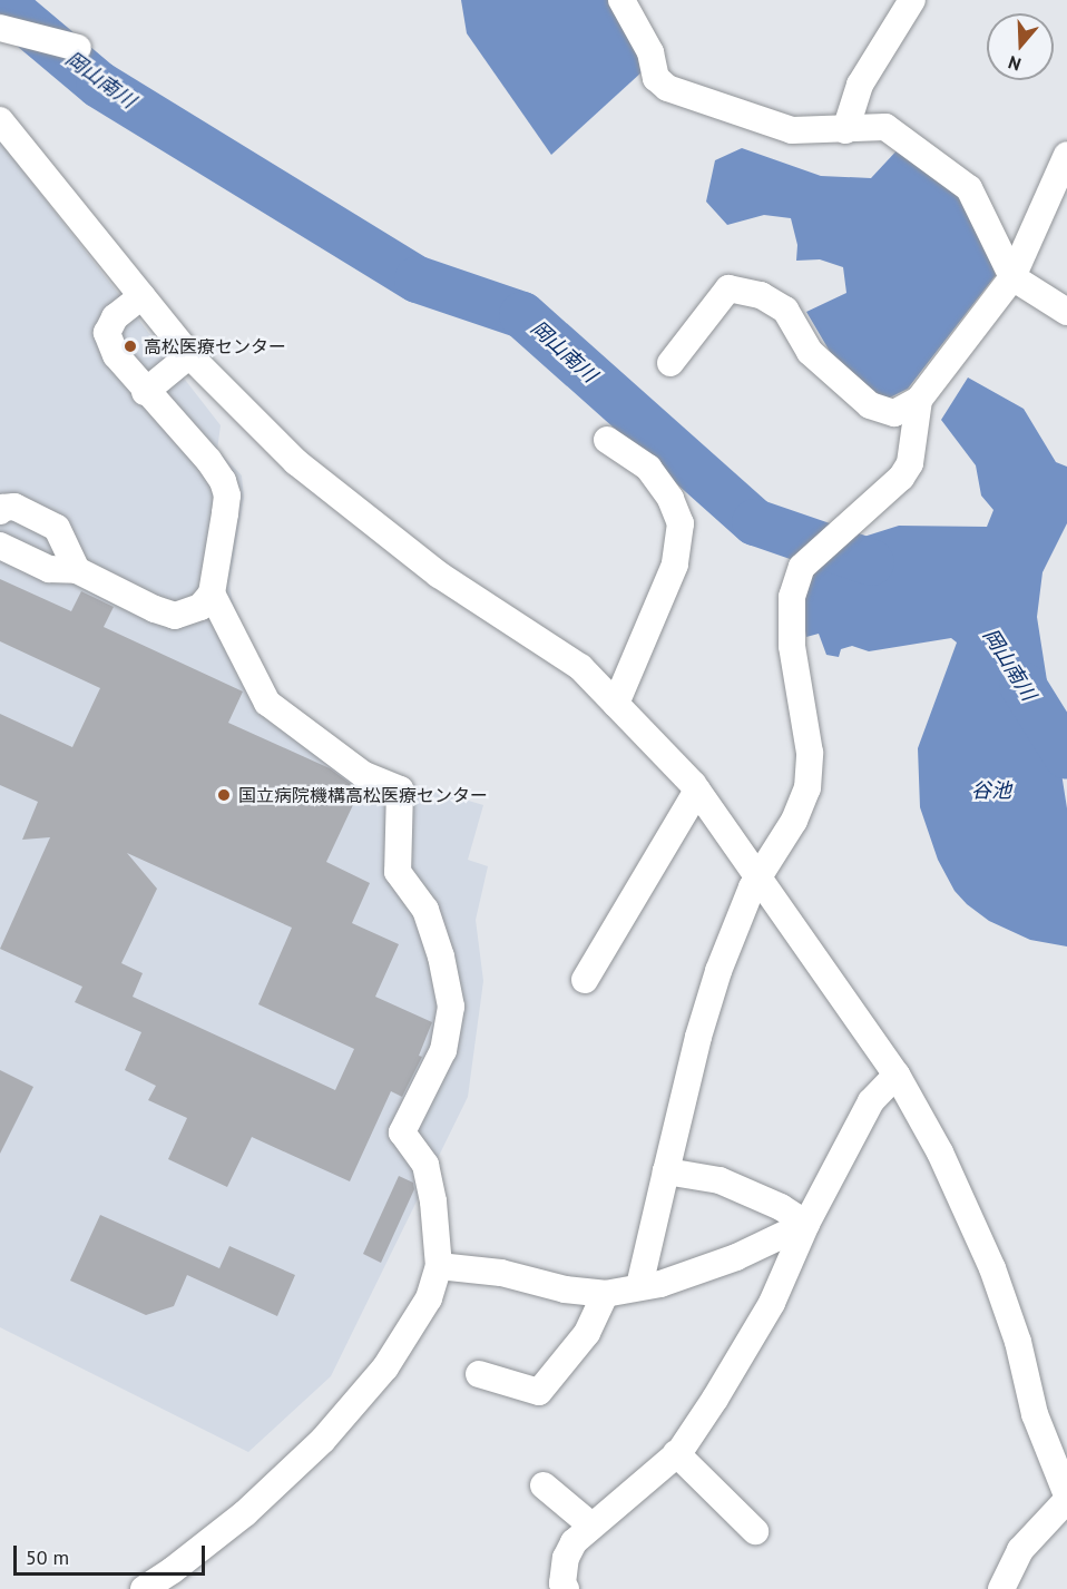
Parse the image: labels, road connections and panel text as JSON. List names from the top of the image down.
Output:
{
  "water": ["岡山南川", "谷池"],
  "places": ["高松医療センター", "国立病院機構高松医療センター"],
  "scale_bar": "50 m",
  "north": "bottom"
}
